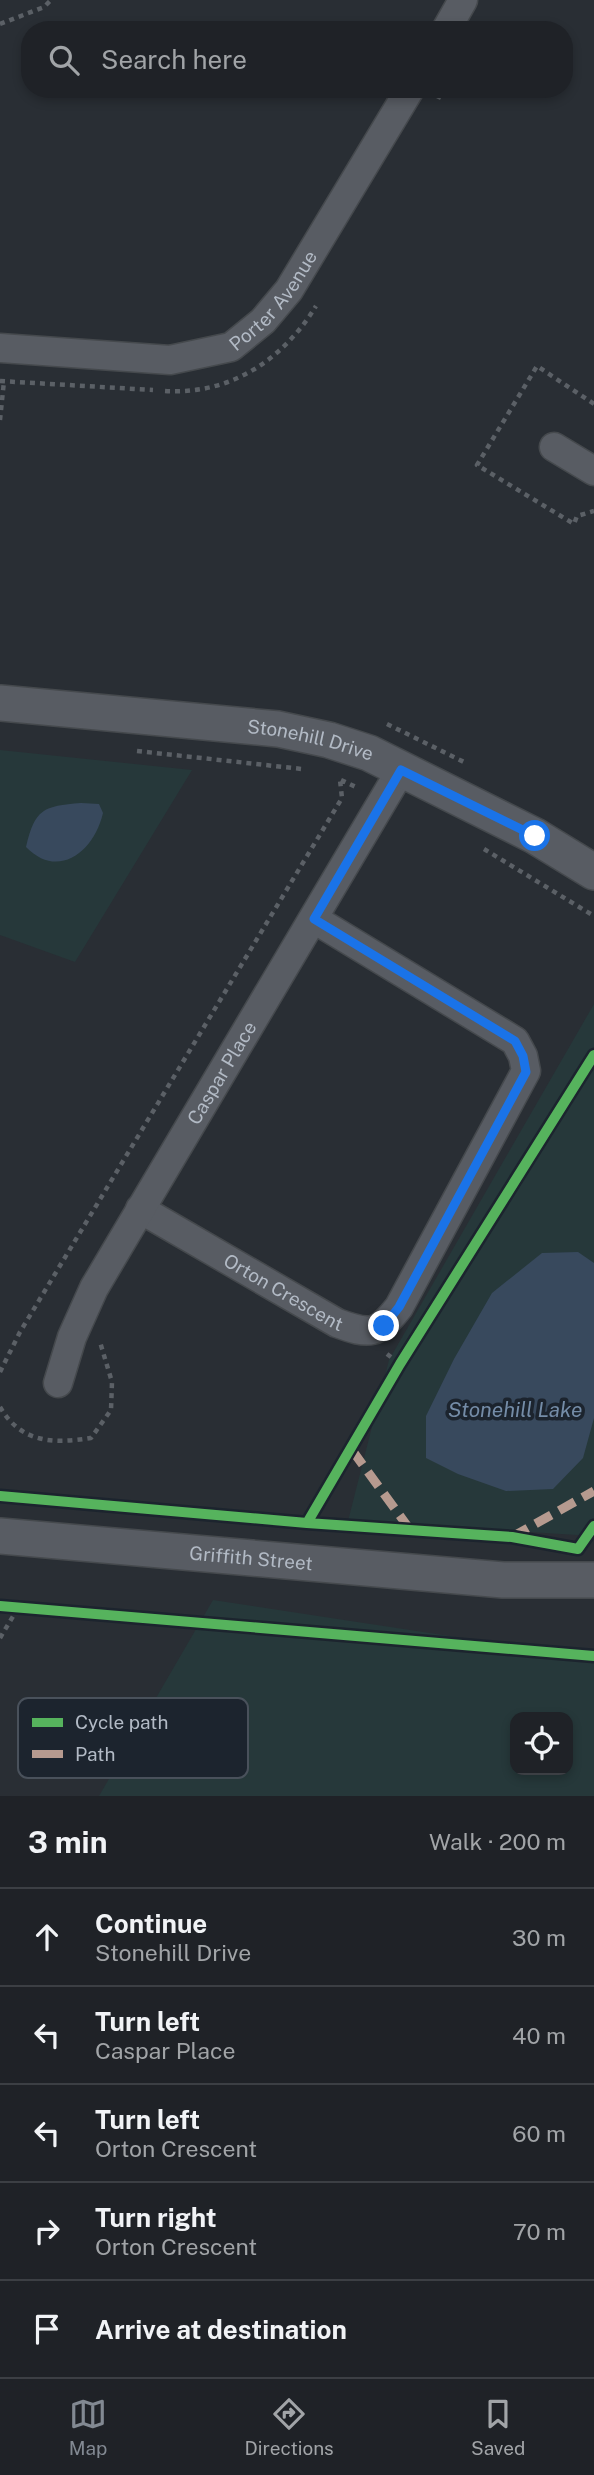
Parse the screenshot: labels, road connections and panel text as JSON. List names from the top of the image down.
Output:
{
  "streets": {
    "street": [
      "Porter Avenue",
      "Stonehill Drive",
      "Caspar Place",
      "Orton Crescent",
      "Griffith Street"
    ]
  },
  "crossings": [
    ["Stonehill Drive", "Caspar Place"],
    ["Caspar Place", "Orton Crescent"]
  ],
  "water": ["Stonehill Lake"],
  "legend": ["Cycle path", "Path"],
  "page": {
    "search": "Search here",
    "heading": ["3 min", "Walk · 200 m"],
    "list": [
      ["Continue", "Stonehill Drive", "30 m"],
      ["Turn left", "Caspar Place", "40 m"],
      ["Turn left", "Orton Crescent", "60 m"],
      ["Turn right", "Orton Crescent", "70 m"],
      "Arrive at destination"
    ],
    "nav": ["Map", "Directions", "Saved"]
  }
}
